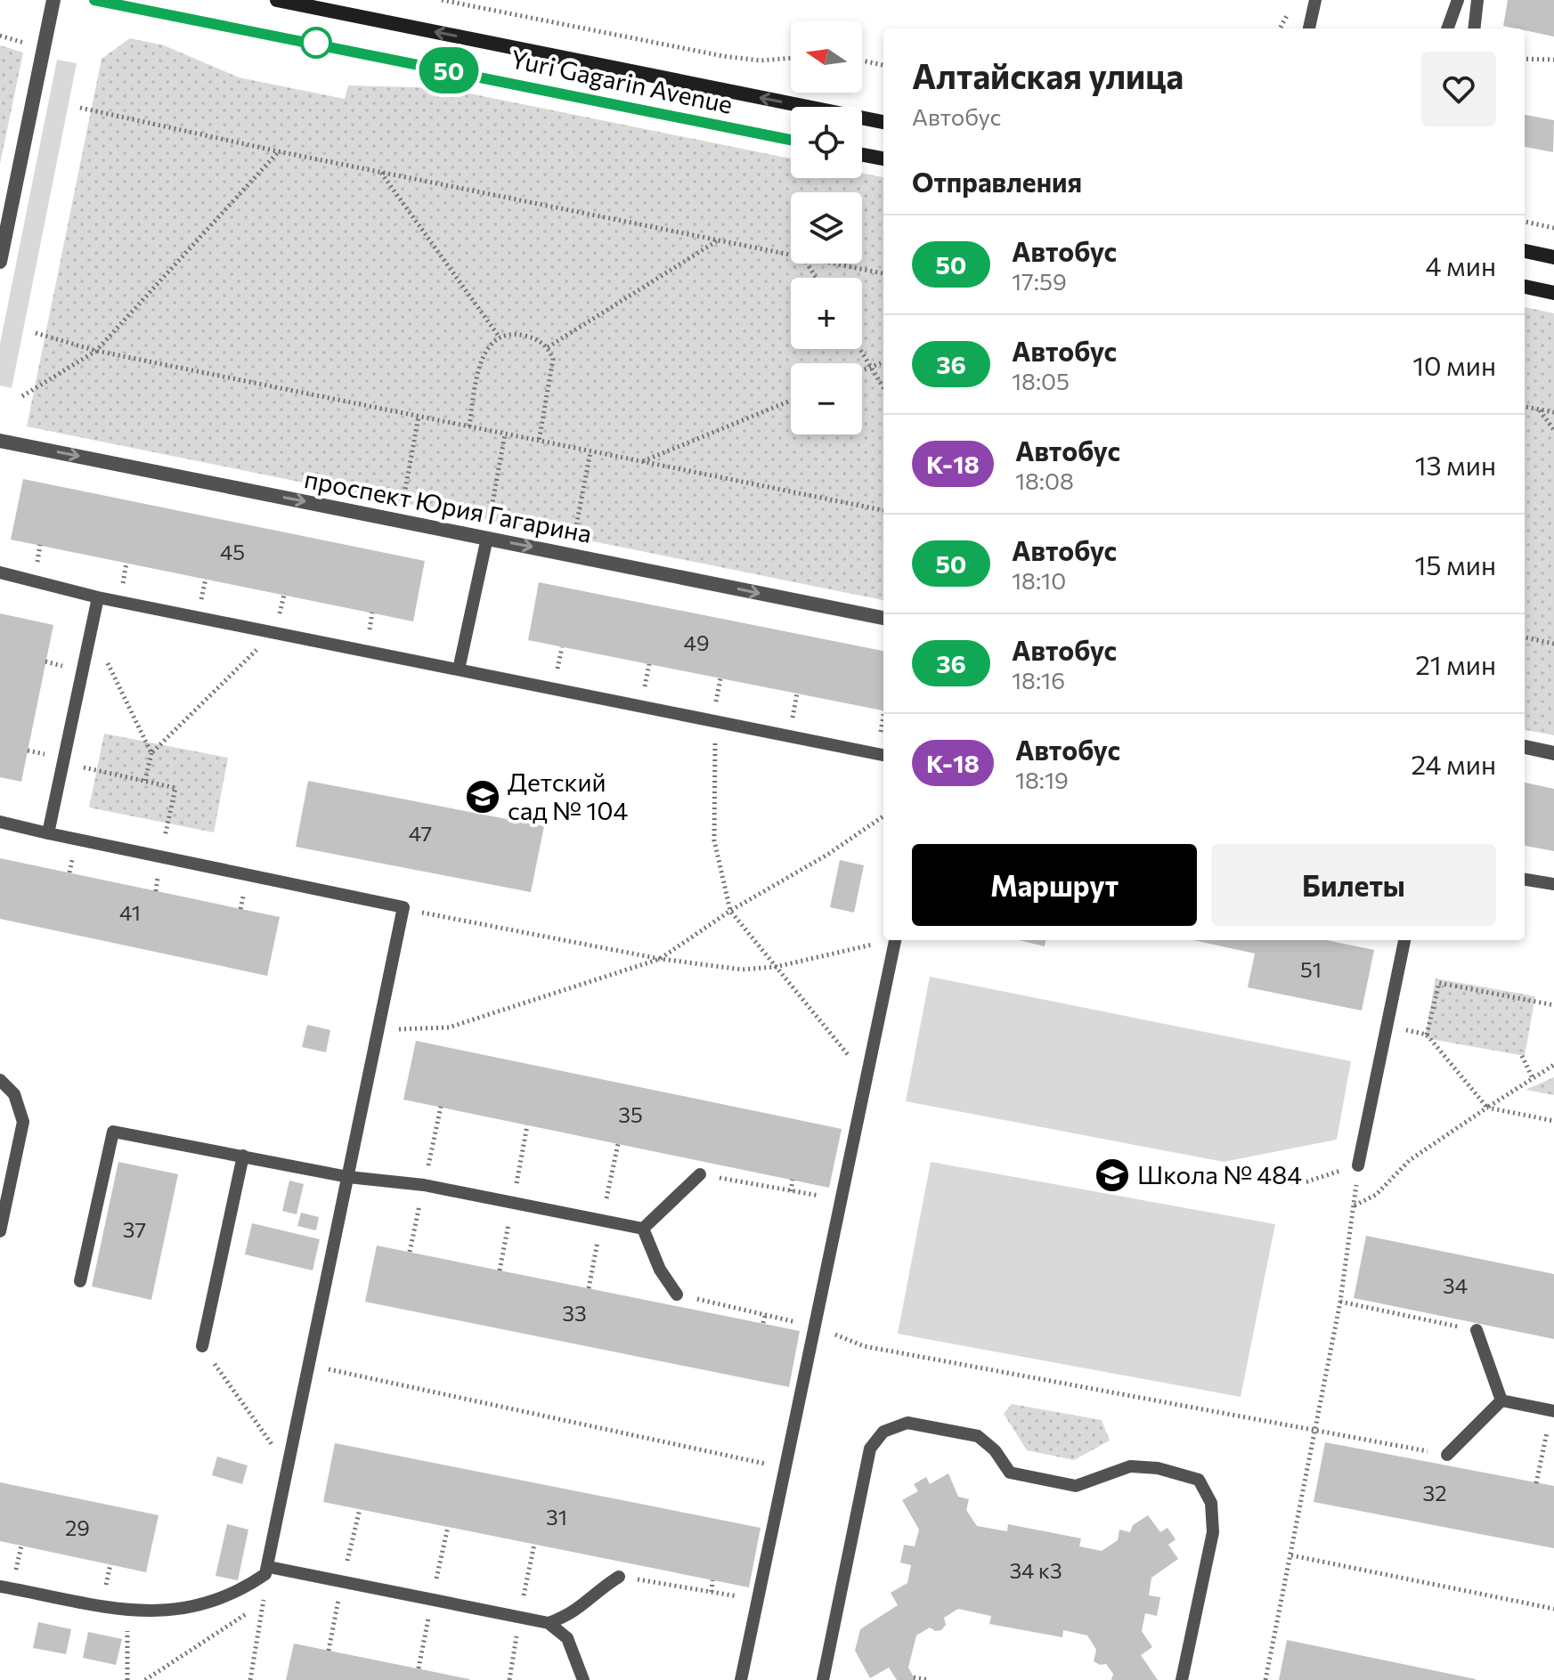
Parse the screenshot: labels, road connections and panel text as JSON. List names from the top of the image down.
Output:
{
  "streets": {
    "main road": ["Yuri Gagarin Avenue"],
    "street": ["проспект Юрия Гагарина"]
  },
  "one_way": ["проспект Юрия Гагарина"],
  "places": {
    "school or university": ["Детский сад № 104", "Школа № 484"]
  },
  "lines": ["bus line 50"],
  "house_numbers": [
    "45",
    "49",
    "47",
    "41",
    "51",
    "35",
    "37",
    "34",
    "33",
    "32",
    "31",
    "29",
    "34 к3"
  ],
  "north": "left",
  "page": {
    "on_map": "50",
    "map_buttons": ["+", "−"],
    "heading": [
      ["Алтайская улица", "Автобус"],
      "Отправления"
    ],
    "list": [
      {
        "mark": "50",
        "name": "Автобус",
        "note": "17:59",
        "value": "4 мин"
      },
      {
        "mark": "36",
        "name": "Автобус",
        "note": "18:05",
        "value": "10 мин"
      },
      {
        "mark": "К-18",
        "name": "Автобус",
        "note": "18:08",
        "value": "13 мин"
      },
      {
        "mark": "50",
        "name": "Автобус",
        "note": "18:10",
        "value": "15 мин"
      },
      {
        "mark": "36",
        "name": "Автобус",
        "note": "18:16",
        "value": "21 мин"
      },
      {
        "mark": "К-18",
        "name": "Автобус",
        "note": "18:19",
        "value": "24 мин"
      }
    ],
    "buttons": ["Маршрут", "Билеты"]
  }
}
